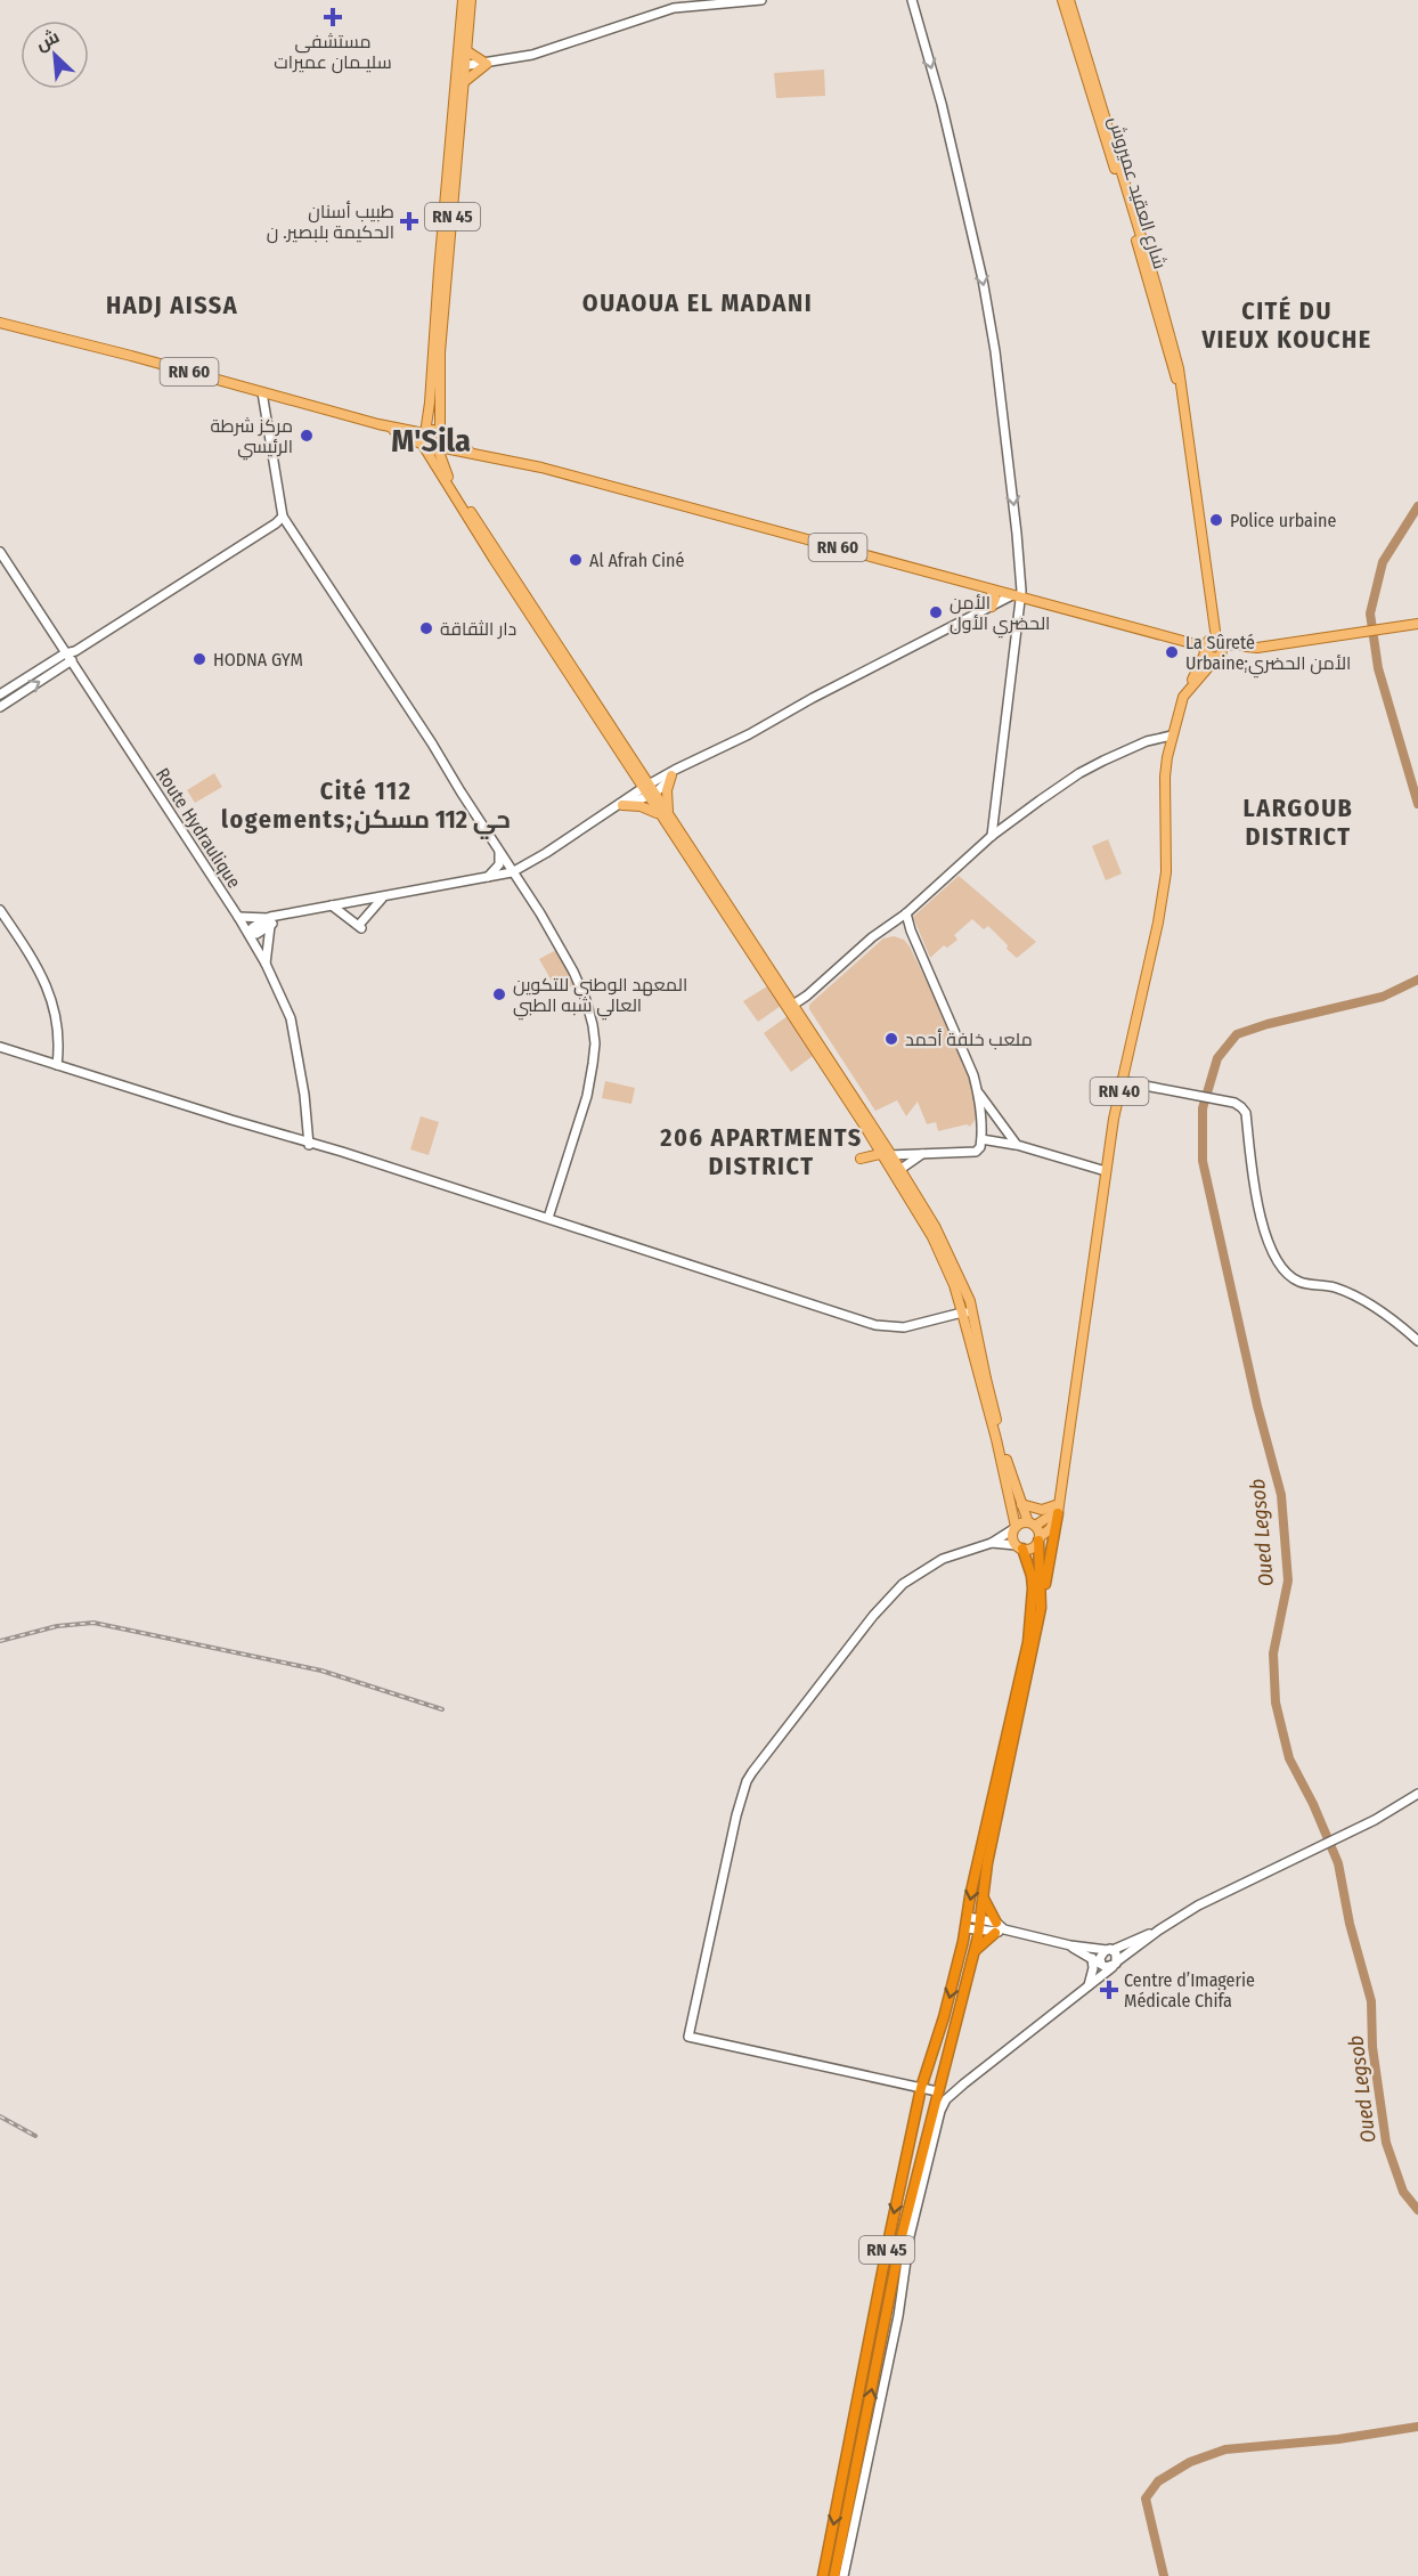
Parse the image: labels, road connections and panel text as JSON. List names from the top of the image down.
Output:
{
  "streets": {
    "highway": ["RN 45", "RN 40"],
    "main road": ["شارع العقيد عميروش", "RN 60"],
    "street": ["Route Hydraulique"]
  },
  "crossings": [
    ["شارع العقيد عميروش", "RN 60"],
    ["شارع العقيد عميروش", "RN 40"],
    ["RN 45", "RN 60"],
    ["RN 45", "RN 40"],
    ["RN 60", "RN 40"]
  ],
  "districts": [
    "OUAOUA EL MADANI",
    "HADJ AISSA",
    "CITÉ DU VIEUX KOUCHE",
    "M'Sila",
    "Cité 112 logements;حي 112 مسكن",
    "LARGOUB DISTRICT",
    "206 APARTMENTS DISTRICT"
  ],
  "water": ["Oued Legsob"],
  "places": {
    "health": ["مستشفى سليـمان عميرات", "طبيب أسنان الحكيمة بلبصير. ن", "Centre d’Imagerie Médicale Chifa"],
    "other": [
      "مركز شرطة الرئيسي",
      "Police urbaine",
      "Al Afrah Ciné",
      "الأمن الحضري الأول",
      "دار الثقاقة",
      "La Sûreté Urbaine;الأمن الحضري",
      "HODNA GYM",
      "المعهد الوطني للتكوين العالي شبه الطبي",
      "ملعب خلفة أحمد"
    ]
  },
  "north": "top left"
}
